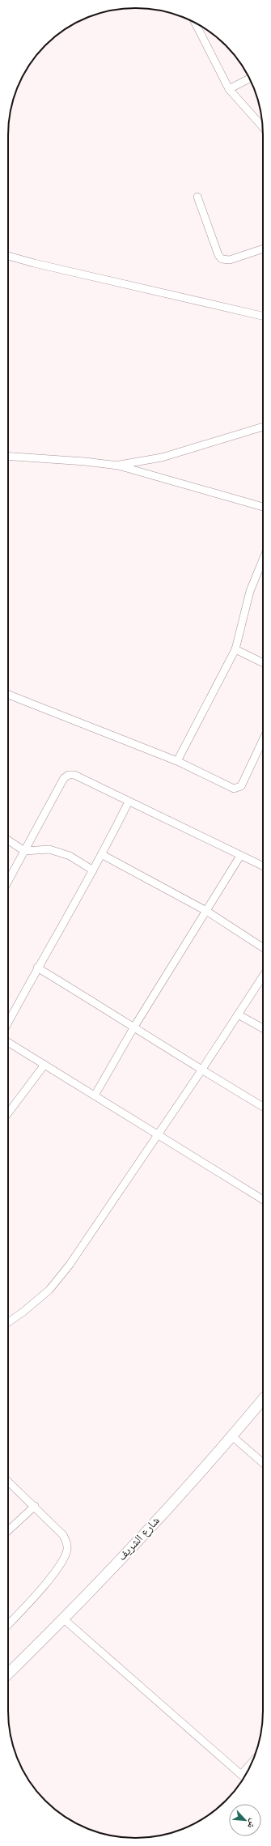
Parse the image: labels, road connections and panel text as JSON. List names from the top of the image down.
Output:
{
  "streets": {
    "main road": ["شارع الشريف"]
  },
  "north": "bottom right"
}
